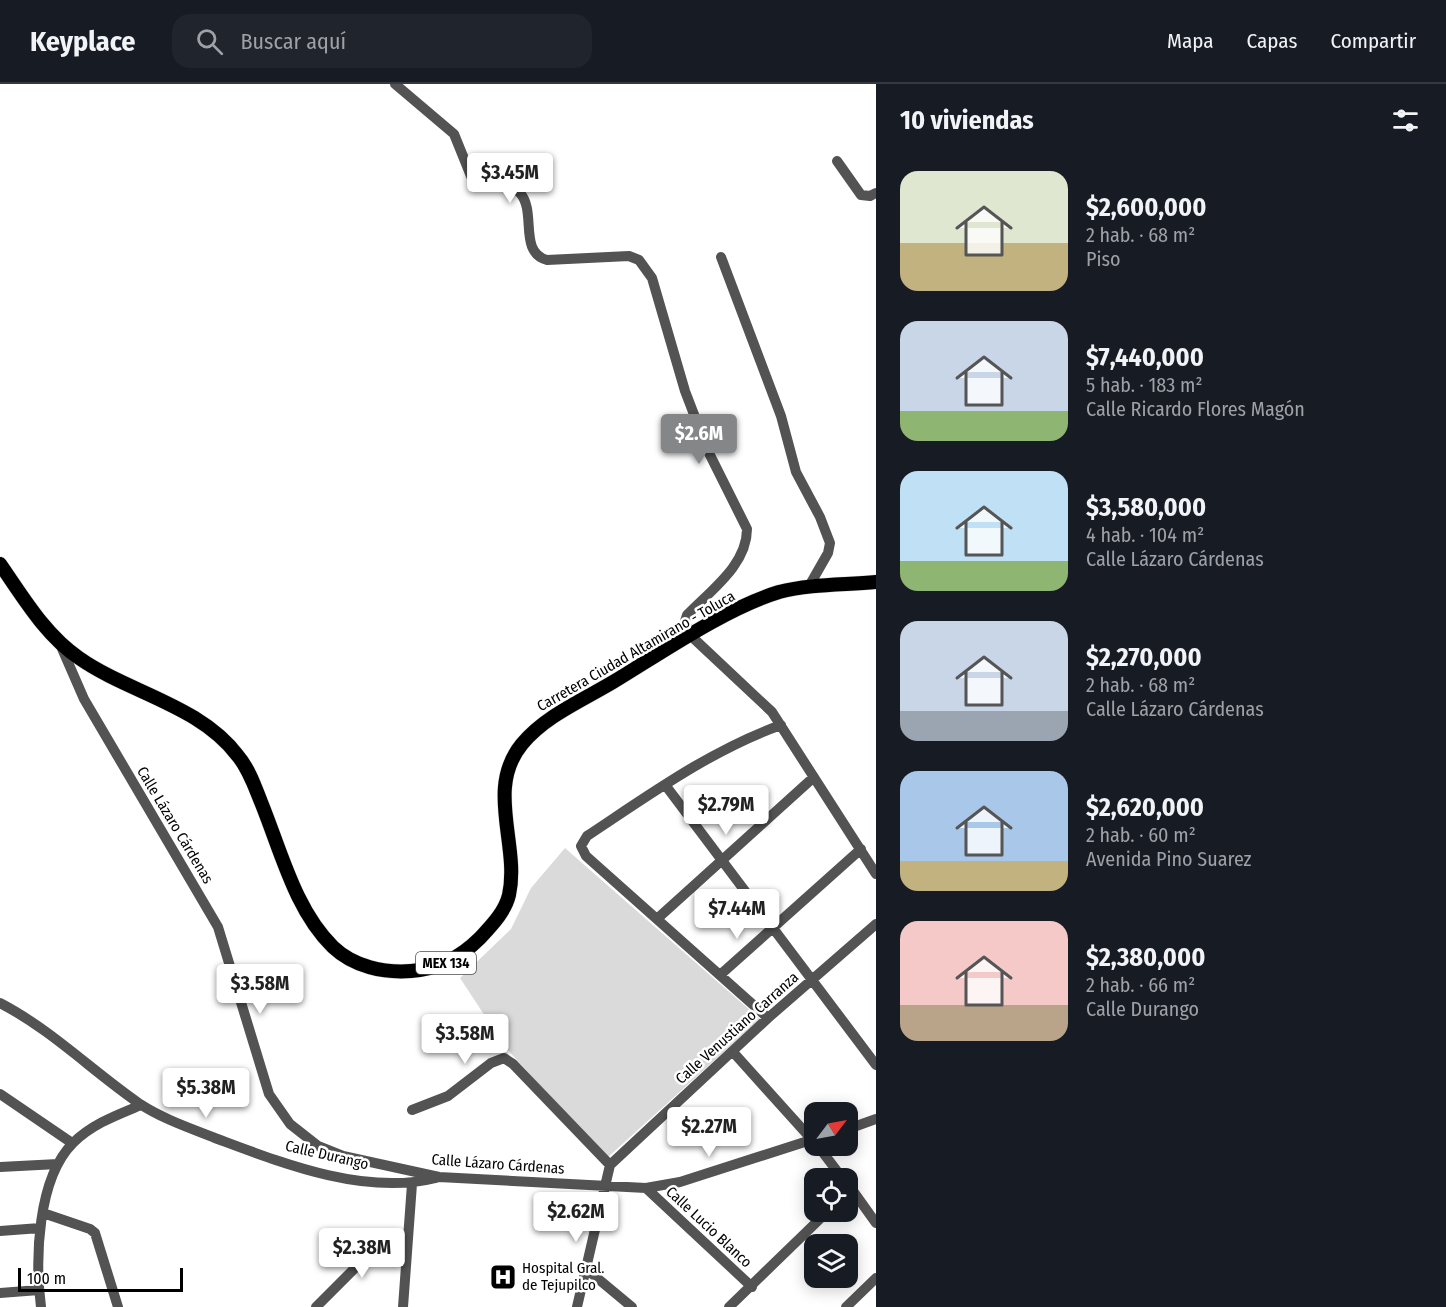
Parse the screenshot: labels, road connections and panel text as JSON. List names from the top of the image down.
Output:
{
  "streets": {
    "main road": ["Carretera Ciudad Altamirano - Toluca", "MEX 134"],
    "street": [
      "Calle Lázaro Cárdenas",
      "Calle Venustiano Carranza",
      "Calle Durango",
      "Calle Lucio Blanco"
    ]
  },
  "crossings": [
    ["Carretera Ciudad Altamirano - Toluca", "Calle Lázaro Cárdenas"],
    ["Calle Lázaro Cárdenas", "Calle Durango"],
    ["Calle Lázaro Cárdenas", "Calle Lucio Blanco"]
  ],
  "places": {
    "hospital": ["Hospital Gral. de Tejupilco"]
  },
  "scale_bar": "100 m",
  "north": "top right",
  "page": {
    "header": "Keyplace",
    "search": "Buscar aquí",
    "nav": ["Mapa", "Capas", "Compartir"],
    "heading": "10 viviendas",
    "price": [
      "$3.45M",
      "$2.6M",
      "$2.79M",
      "$7.44M",
      "$3.58M",
      "$3.58M",
      "$5.38M",
      "$2.27M",
      "$2.62M",
      "$2.38M"
    ],
    "list": [
      {
        "name": "$2,600,000",
        "note": "2 hab. · 68 m² · Piso"
      },
      {
        "name": "$7,440,000",
        "note": "5 hab. · 183 m² · Calle Ricardo Flores Magón"
      },
      {
        "name": "$3,580,000",
        "note": "4 hab. · 104 m² · Calle Lázaro Cárdenas"
      },
      {
        "name": "$2,270,000",
        "note": "2 hab. · 68 m² · Calle Lázaro Cárdenas"
      },
      {
        "name": "$2,620,000",
        "note": "2 hab. · 60 m² · Avenida Pino Suarez"
      },
      {
        "name": "$2,380,000",
        "note": "2 hab. · 66 m² · Calle Durango"
      }
    ],
    "scale": "100 m"
  }
}
